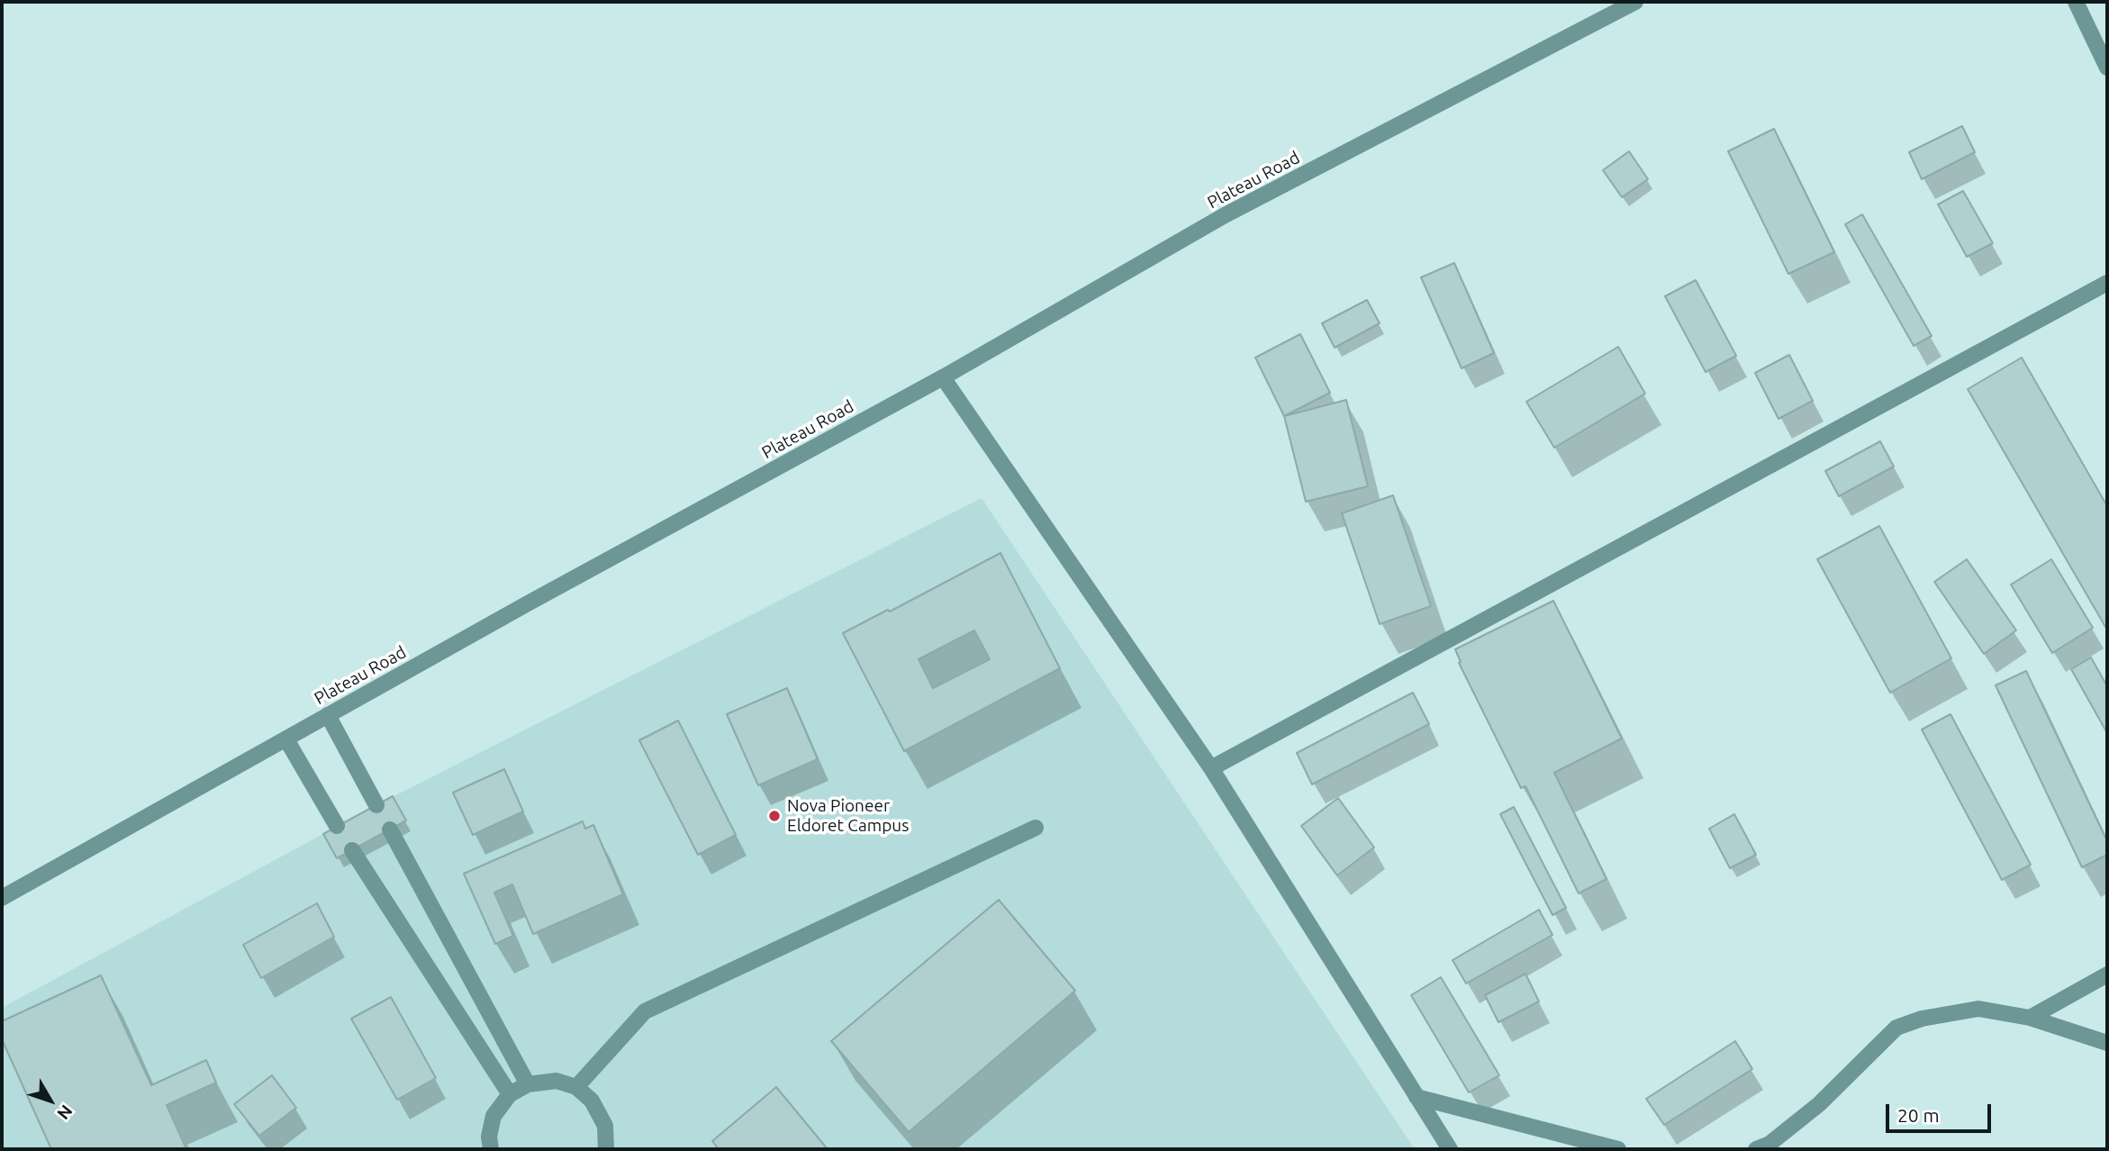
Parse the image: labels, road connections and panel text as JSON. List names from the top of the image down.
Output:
{
  "streets": {
    "street": ["Plateau Road"]
  },
  "places": ["Nova Pioneer Eldoret Campus"],
  "scale_bar": "20 m",
  "north": "bottom right"
}
